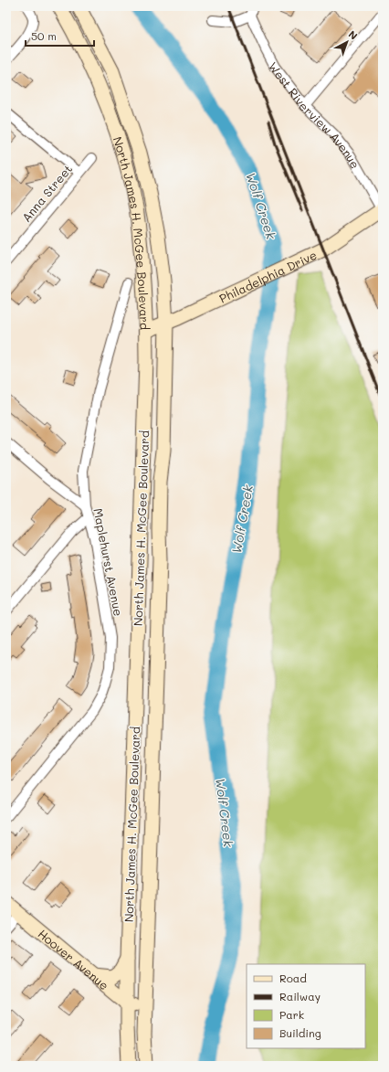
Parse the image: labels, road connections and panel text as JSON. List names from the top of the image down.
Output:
{
  "streets": {
    "main road": ["North James H. McGee Boulevard", "Philadelphia Drive", "Hoover Avenue"],
    "street": ["West Riverview Avenue", "Anna Street", "Maplehurst Avenue"]
  },
  "crossings": [
    ["West Riverview Avenue", "Philadelphia Drive"],
    ["North James H. McGee Boulevard", "Philadelphia Drive"],
    ["North James H. McGee Boulevard", "Hoover Avenue"]
  ],
  "water": ["Wolf Creek"],
  "legend": [
    "Road",
    "Railway",
    "Park",
    "Building"
  ],
  "scale_bar": "50 m",
  "north": "top right"
}
